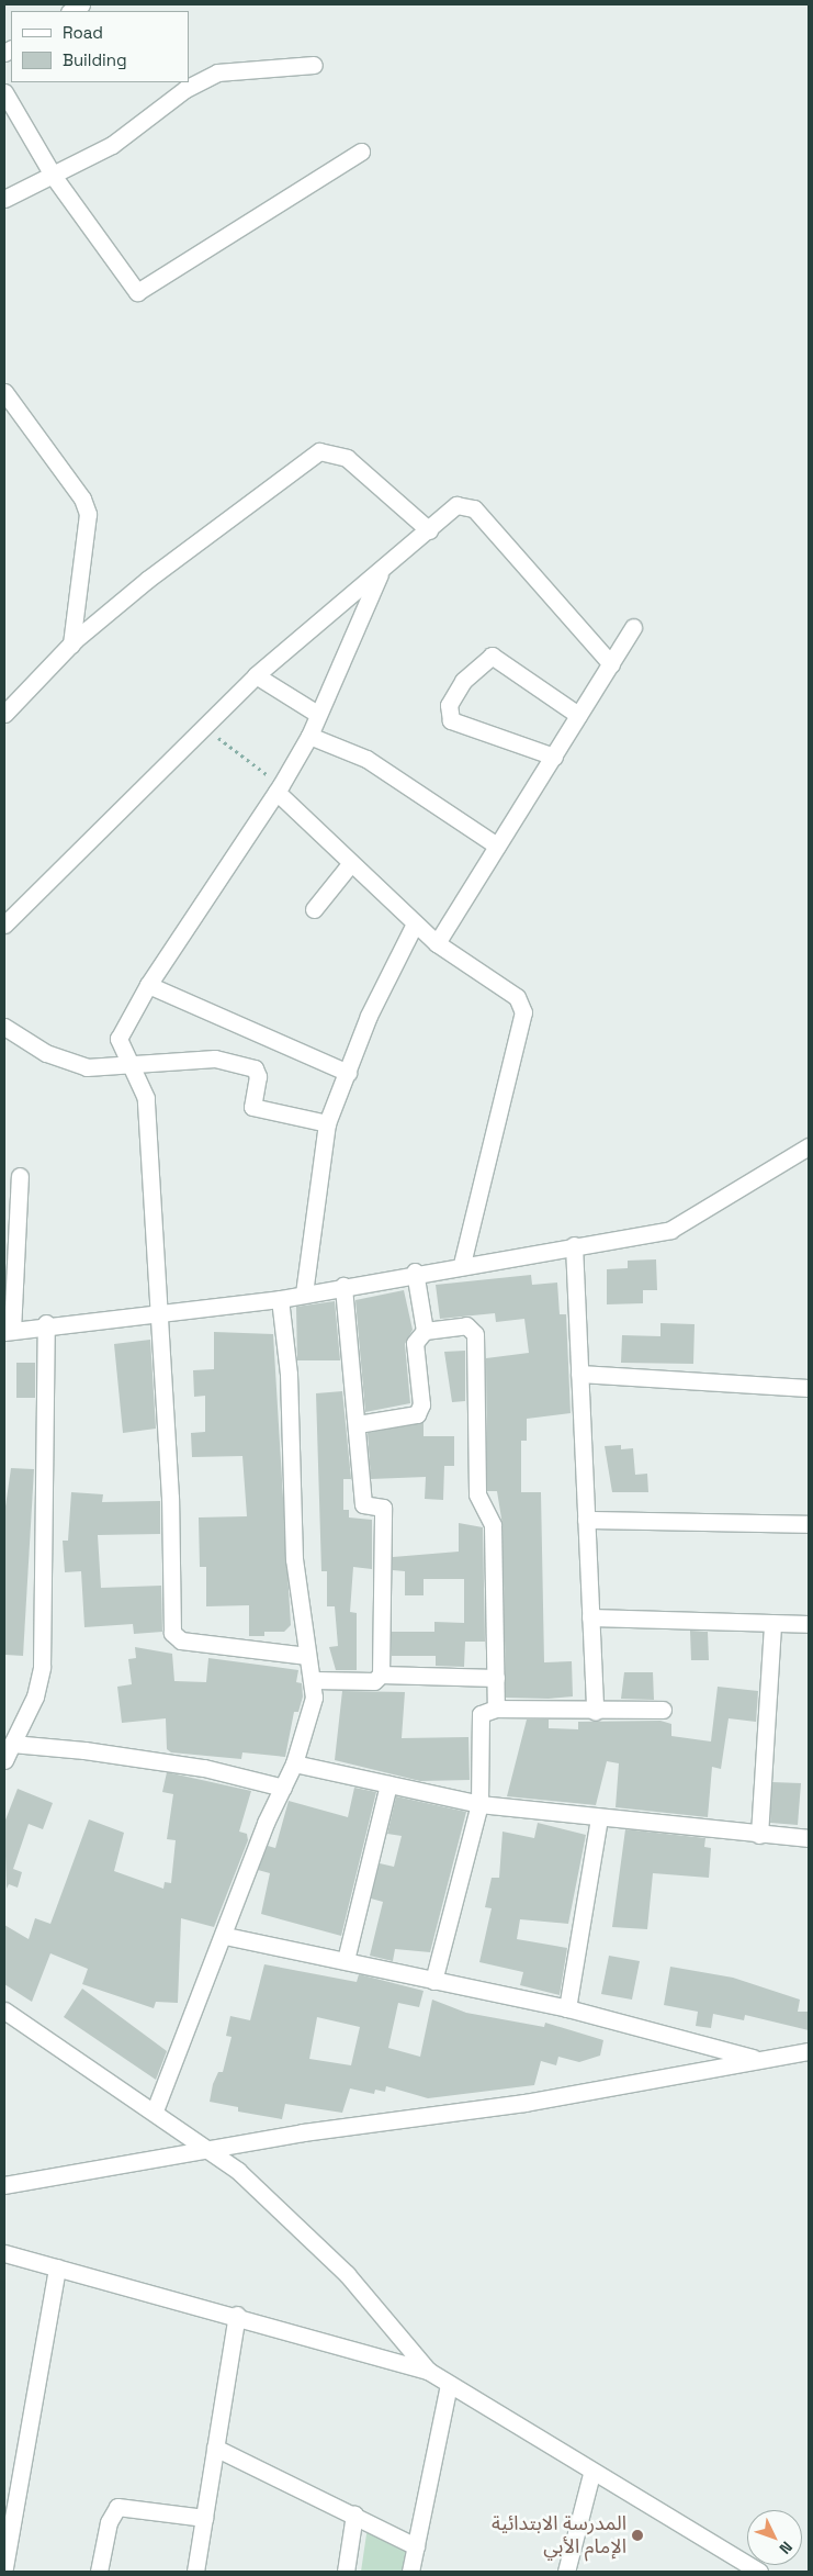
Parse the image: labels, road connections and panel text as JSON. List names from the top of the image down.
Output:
{
  "places": ["المدرسة الابتدائية الإمام الأبي"],
  "legend": ["Road", "Building"],
  "north": "bottom right"
}
